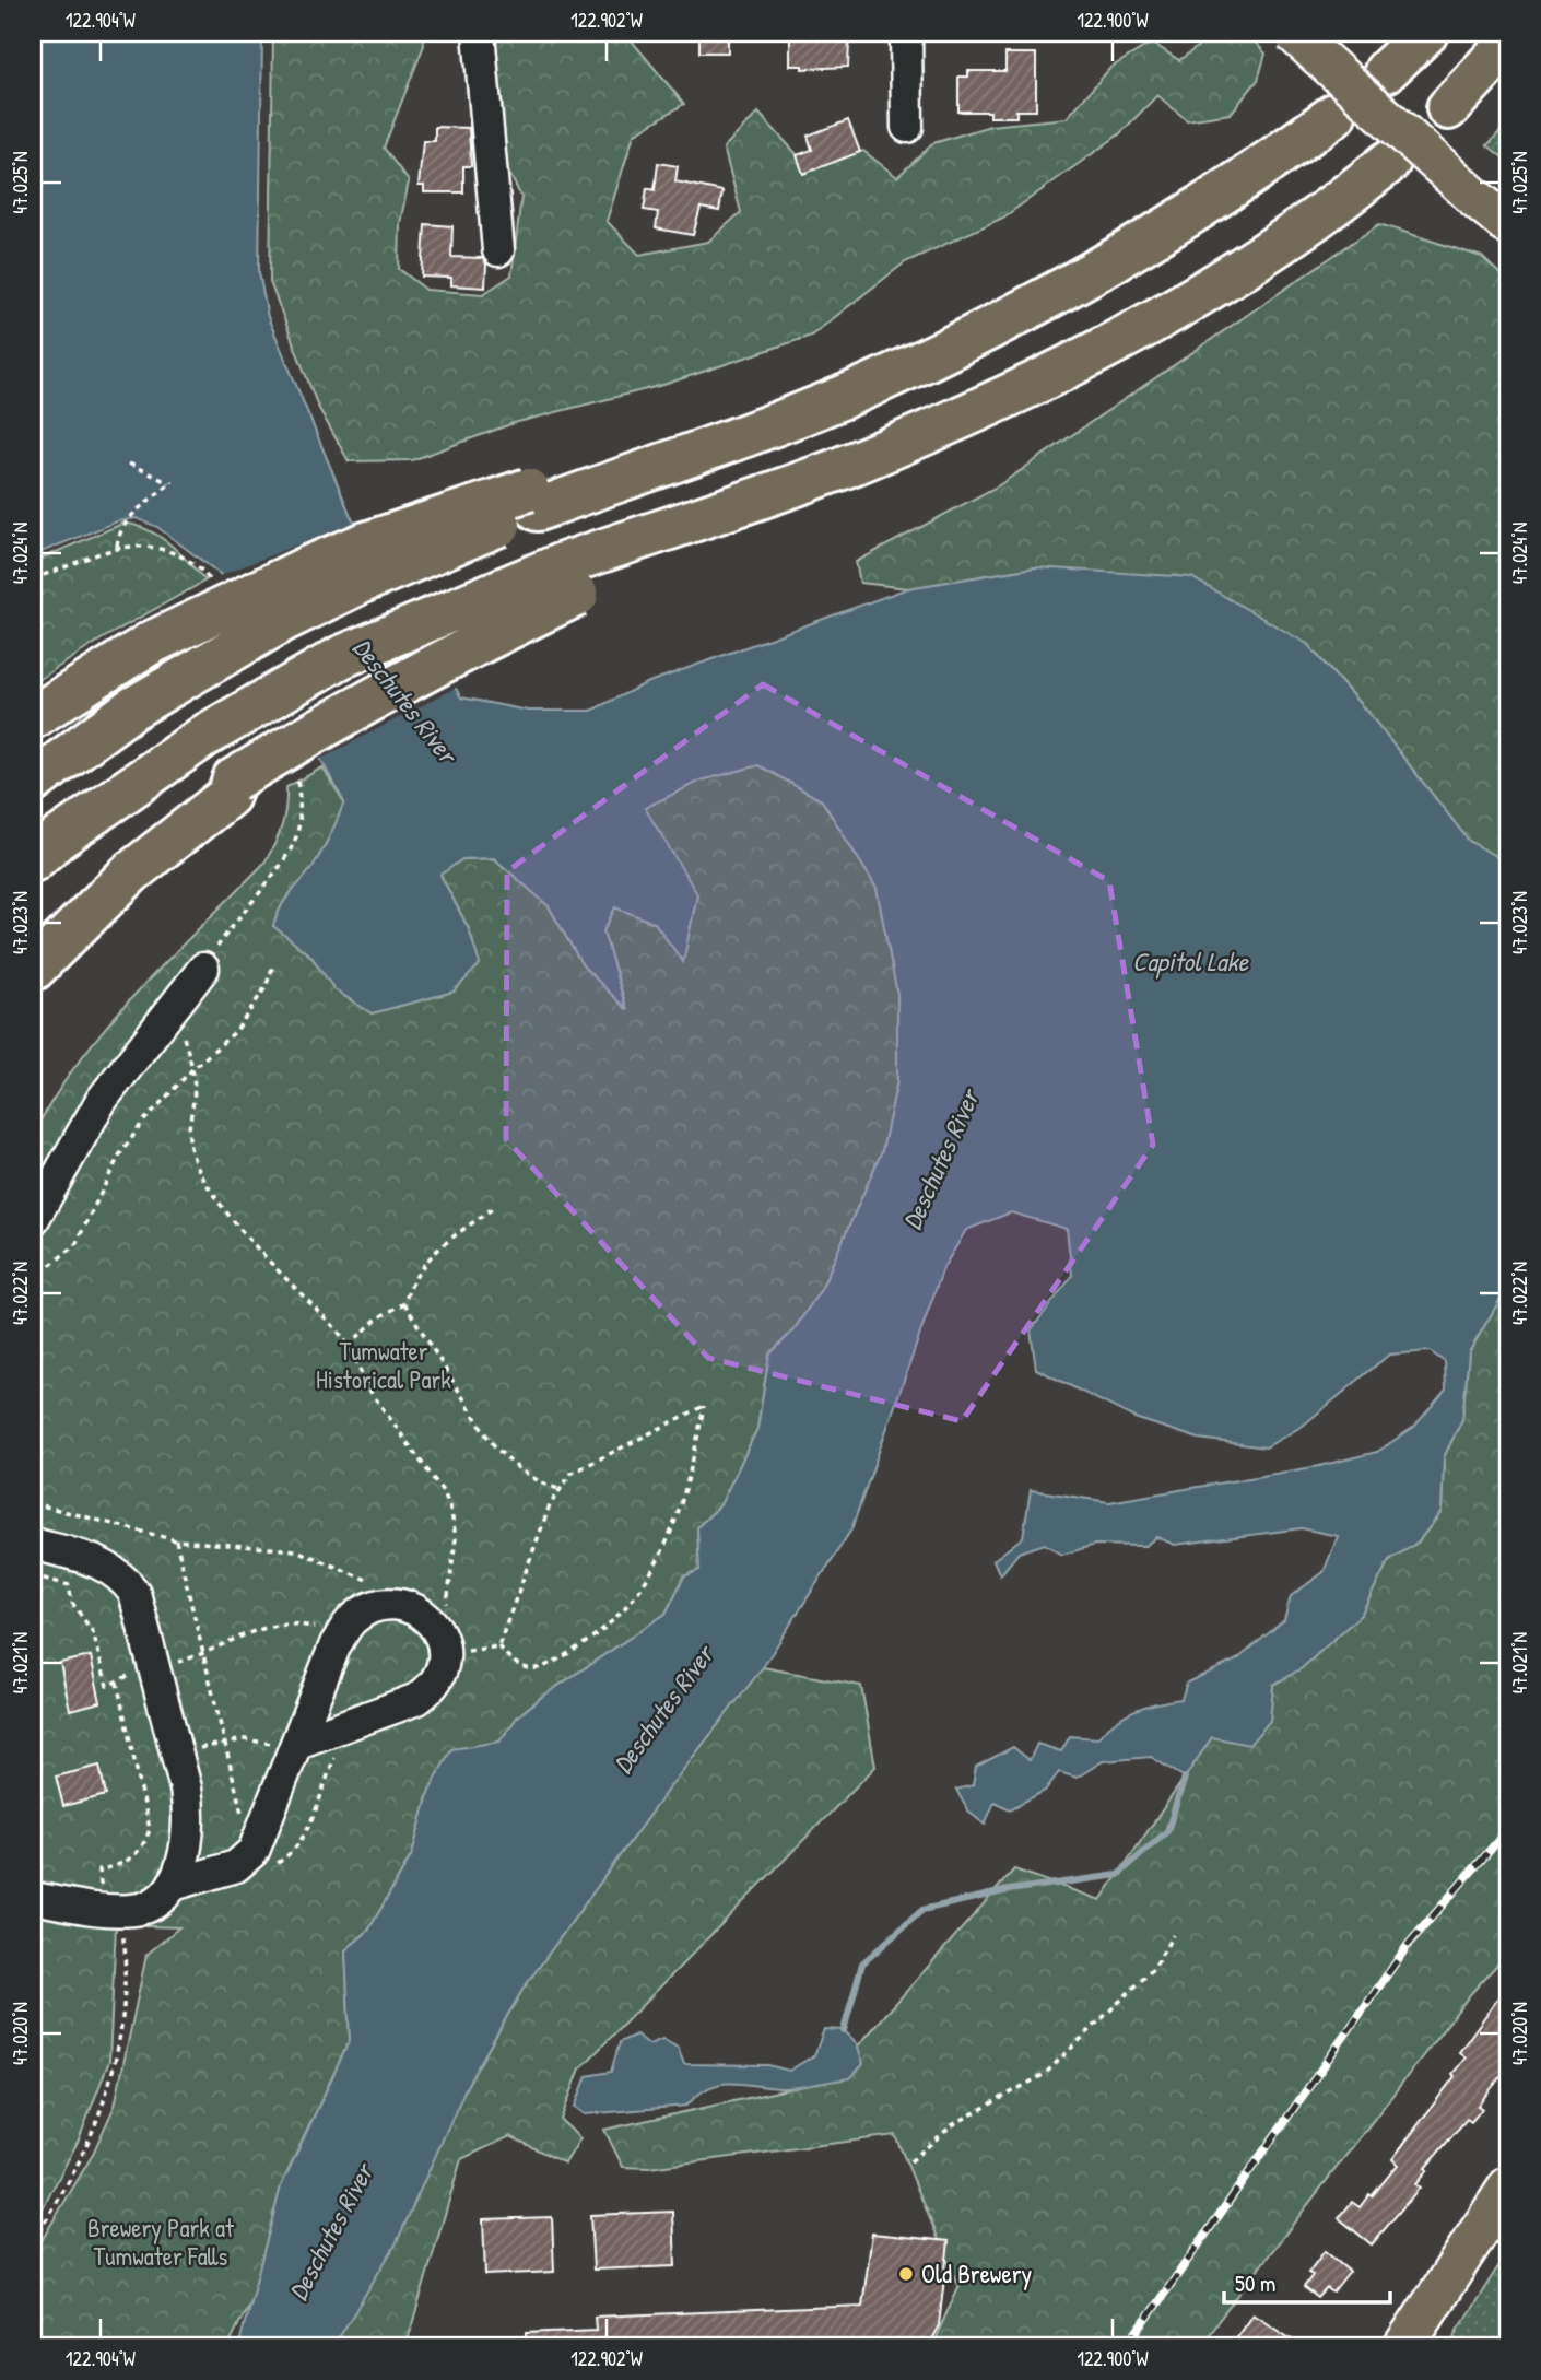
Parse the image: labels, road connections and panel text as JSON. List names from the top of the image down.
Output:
{
  "water": ["Deschutes River", "Capitol Lake"],
  "parks": ["Tumwater Historical Park", "Brewery Park at Tumwater Falls"],
  "places": ["Old Brewery"],
  "scale_bar": "50 m",
  "coordinates": [
    "122.904°W",
    "122.902°W",
    "122.900°W",
    "47.025°N",
    "47.024°N",
    "47.023°N",
    "47.022°N",
    "47.021°N",
    "47.020°N"
  ]
}
